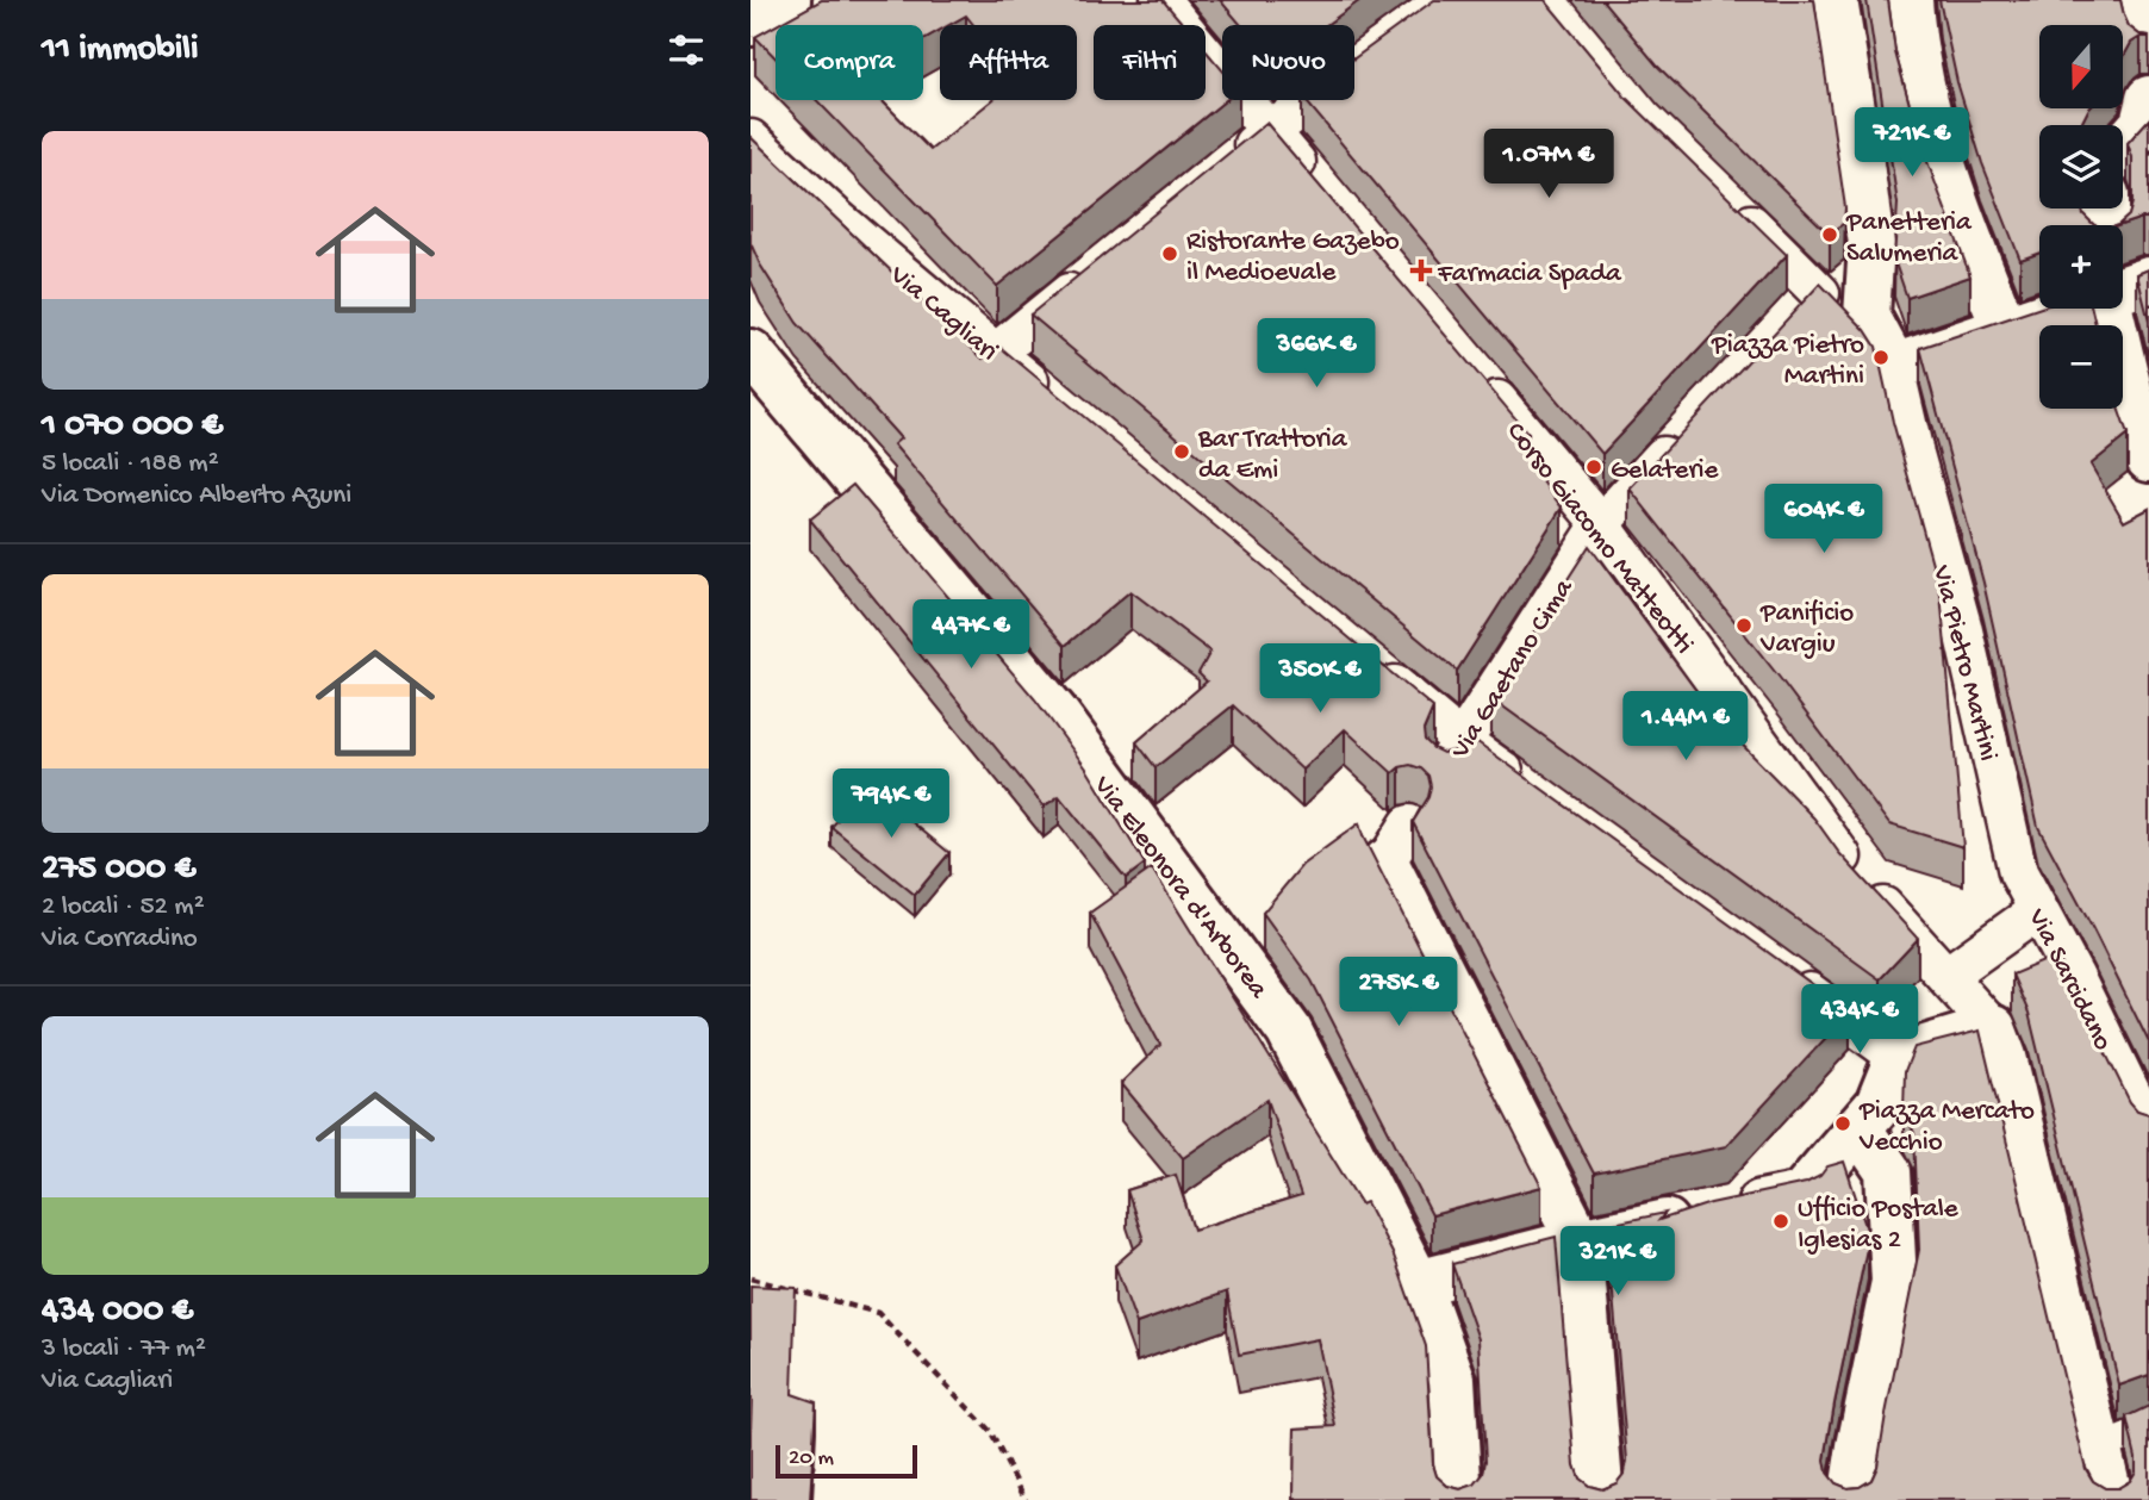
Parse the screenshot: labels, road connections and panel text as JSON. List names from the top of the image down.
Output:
{
  "streets": {
    "street": [
      "Via Cagliari",
      "Corso Giacomo Matteotti",
      "Via Pietro Martini",
      "Via Gaetano Cima",
      "Via Eleonora d'Arborea",
      "Via Sarcidano"
    ]
  },
  "crossings": [
    ["Corso Giacomo Matteotti", "Via Gaetano Cima"],
    ["Via Pietro Martini", "Via Sarcidano"]
  ],
  "places": {
    "other": [
      "Panetteria Salumeria",
      "Ristorante Gazebo il Medioevale",
      "Piazza Pietro Martini",
      "Bar Trattoria da Emi",
      "Gelaterie",
      "Panificio Vargiu",
      "Piazza Mercato Vecchio",
      "Ufficio Postale Iglesias 2"
    ],
    "health": ["Farmacia Spada"]
  },
  "scale_bar": "20 m",
  "north": "bottom",
  "page": {
    "heading": "11 immobili",
    "map_buttons": ["+", "−"],
    "chip": [
      "Compra",
      "Affitta",
      "Filtri",
      "Nuovo"
    ],
    "list": [
      {
        "name": "1 070 000 €",
        "note": "5 locali · 188 m² · Via Domenico Alberto Azuni"
      },
      {
        "name": "275 000 €",
        "note": "2 locali · 52 m² · Via Corradino"
      },
      {
        "name": "434 000 €",
        "note": "3 locali · 77 m² · Via Cagliari"
      }
    ],
    "price": [
      "721K €",
      "1.07M €",
      "366K €",
      "604K €",
      "447K €",
      "350K €",
      "1.44M €",
      "794K €",
      "275K €",
      "434K €",
      "321K €"
    ],
    "scale": "20 m"
  }
}
